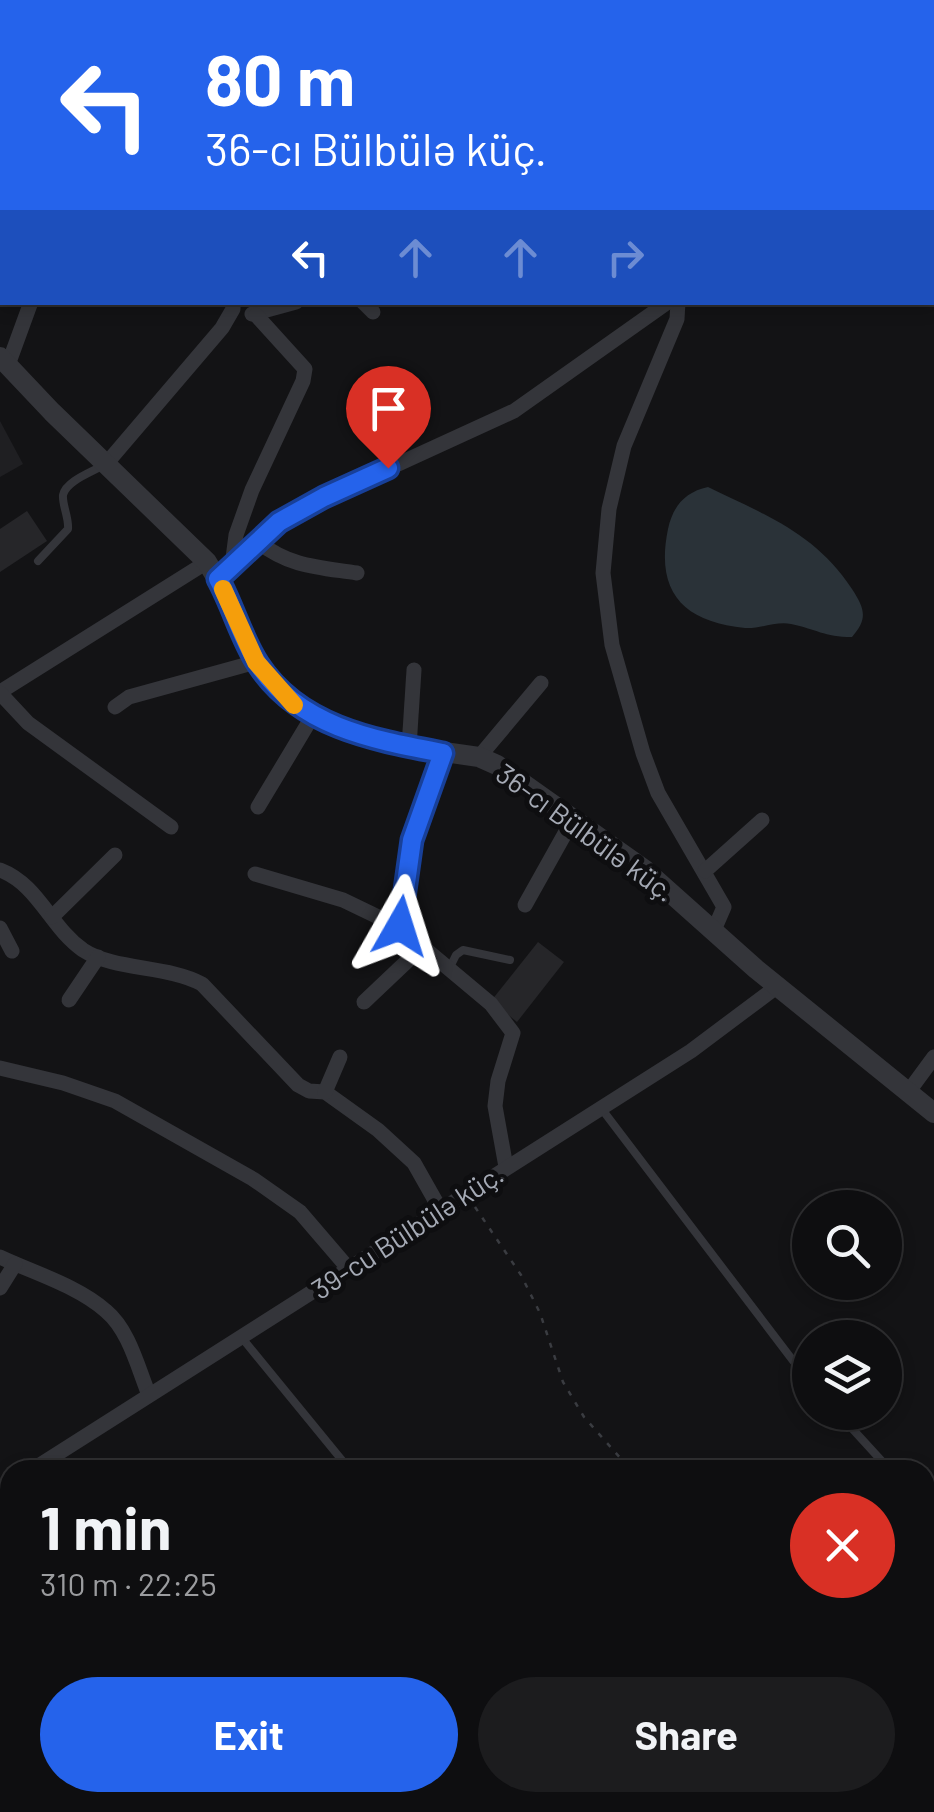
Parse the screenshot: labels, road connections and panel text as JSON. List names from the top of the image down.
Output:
{
  "streets": {
    "street": ["36-cı Bülbülə küç.", "39-cu Bülbülə küç."]
  },
  "crossings": [
    ["36-cı Bülbülə küç.", "39-cu Bülbülə küç."]
  ],
  "page": {
    "turn": ["80 m", "36-cı Bülbülə küç."],
    "heading": ["1 min", "310 m · 22:25"],
    "buttons": ["Exit", "Share"]
  }
}
